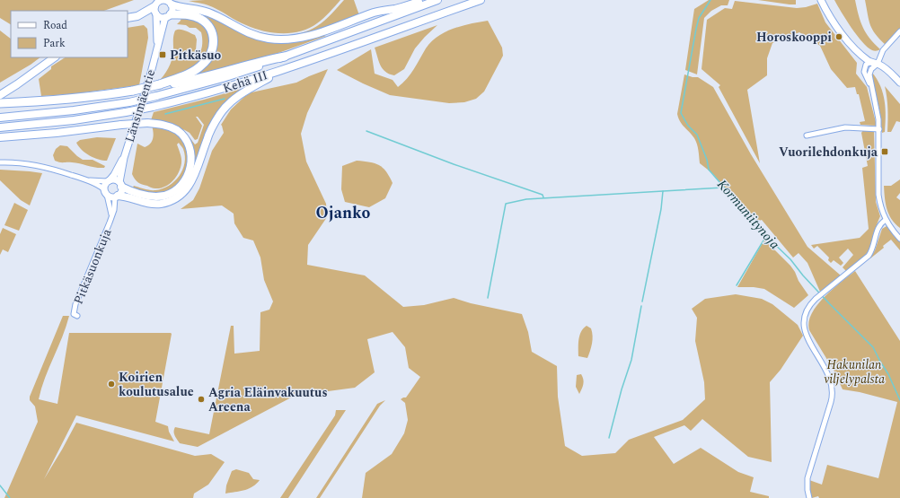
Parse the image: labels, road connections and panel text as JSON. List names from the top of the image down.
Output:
{
  "streets": {
    "highway": ["Kehä III"],
    "main road": ["Länsimäentie"],
    "street": ["Pitkäsuonkuja"]
  },
  "crossings": [
    ["Länsimäentie", "Pitkäsuonkuja"]
  ],
  "districts": ["Ojanko"],
  "water": ["Kormuniitynoja"],
  "parks": ["Hakunilan viljelypalsta"],
  "places": {
    "other": ["Horoskooppi", "Koirien koulutusalue", "Agria Eläinvakuutus Areena"],
    "transit": ["Pitkäsuo", "Vuorilehdonkuja"]
  },
  "legend": ["Road", "Park"]
}
